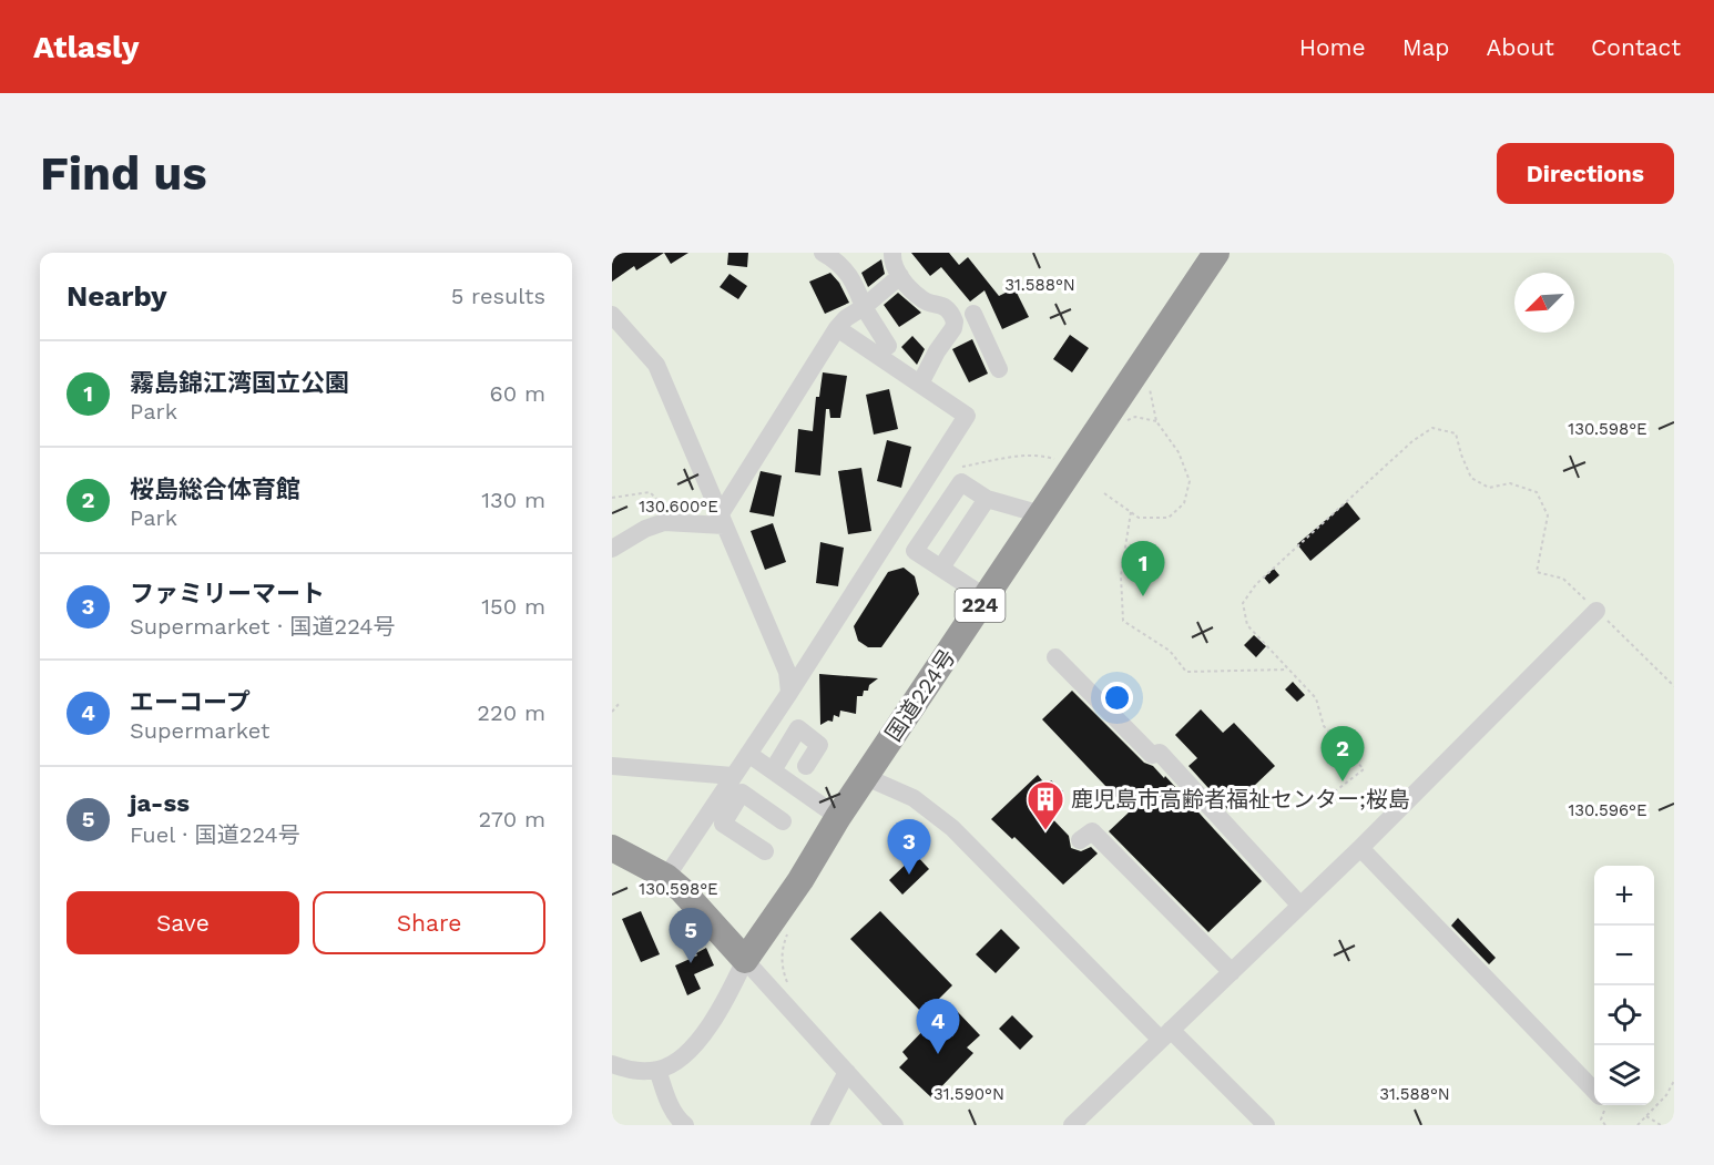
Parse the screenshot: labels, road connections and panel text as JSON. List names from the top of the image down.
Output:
{
  "streets": {
    "highway": ["224", "国道224号"]
  },
  "places": {
    "building": ["鹿児島市高齢者福祉センター;桜島"]
  },
  "north": "bottom left",
  "page": {
    "header": "Atlasly",
    "nav": [
      "Home",
      "Map",
      "About",
      "Contact"
    ],
    "buttons": [
      "Directions",
      ["Save", "Share"]
    ],
    "title": "Find us",
    "heading": ["Nearby", "5 results"],
    "list": [
      {
        "mark": "1",
        "name": "霧島錦江湾国立公園",
        "note": "Park",
        "value": "60 m"
      },
      {
        "mark": "2",
        "name": "桜島総合体育館",
        "note": "Park",
        "value": "130 m"
      },
      {
        "mark": "3",
        "name": "ファミリーマート",
        "note": "Supermarket · 国道224号",
        "value": "150 m"
      },
      {
        "mark": "4",
        "name": "エーコープ",
        "note": "Supermarket",
        "value": "220 m"
      },
      {
        "mark": "5",
        "name": "ja-ss",
        "note": "Fuel · 国道224号",
        "value": "270 m"
      }
    ],
    "pins": [
      "1",
      "2",
      "3",
      "5",
      "4"
    ],
    "map_buttons": ["+", "−"]
  },
  "coordinates": [
    "31.588°N",
    "130.598°E",
    "130.600°E",
    "130.596°E",
    "31.590°N"
  ]
}
